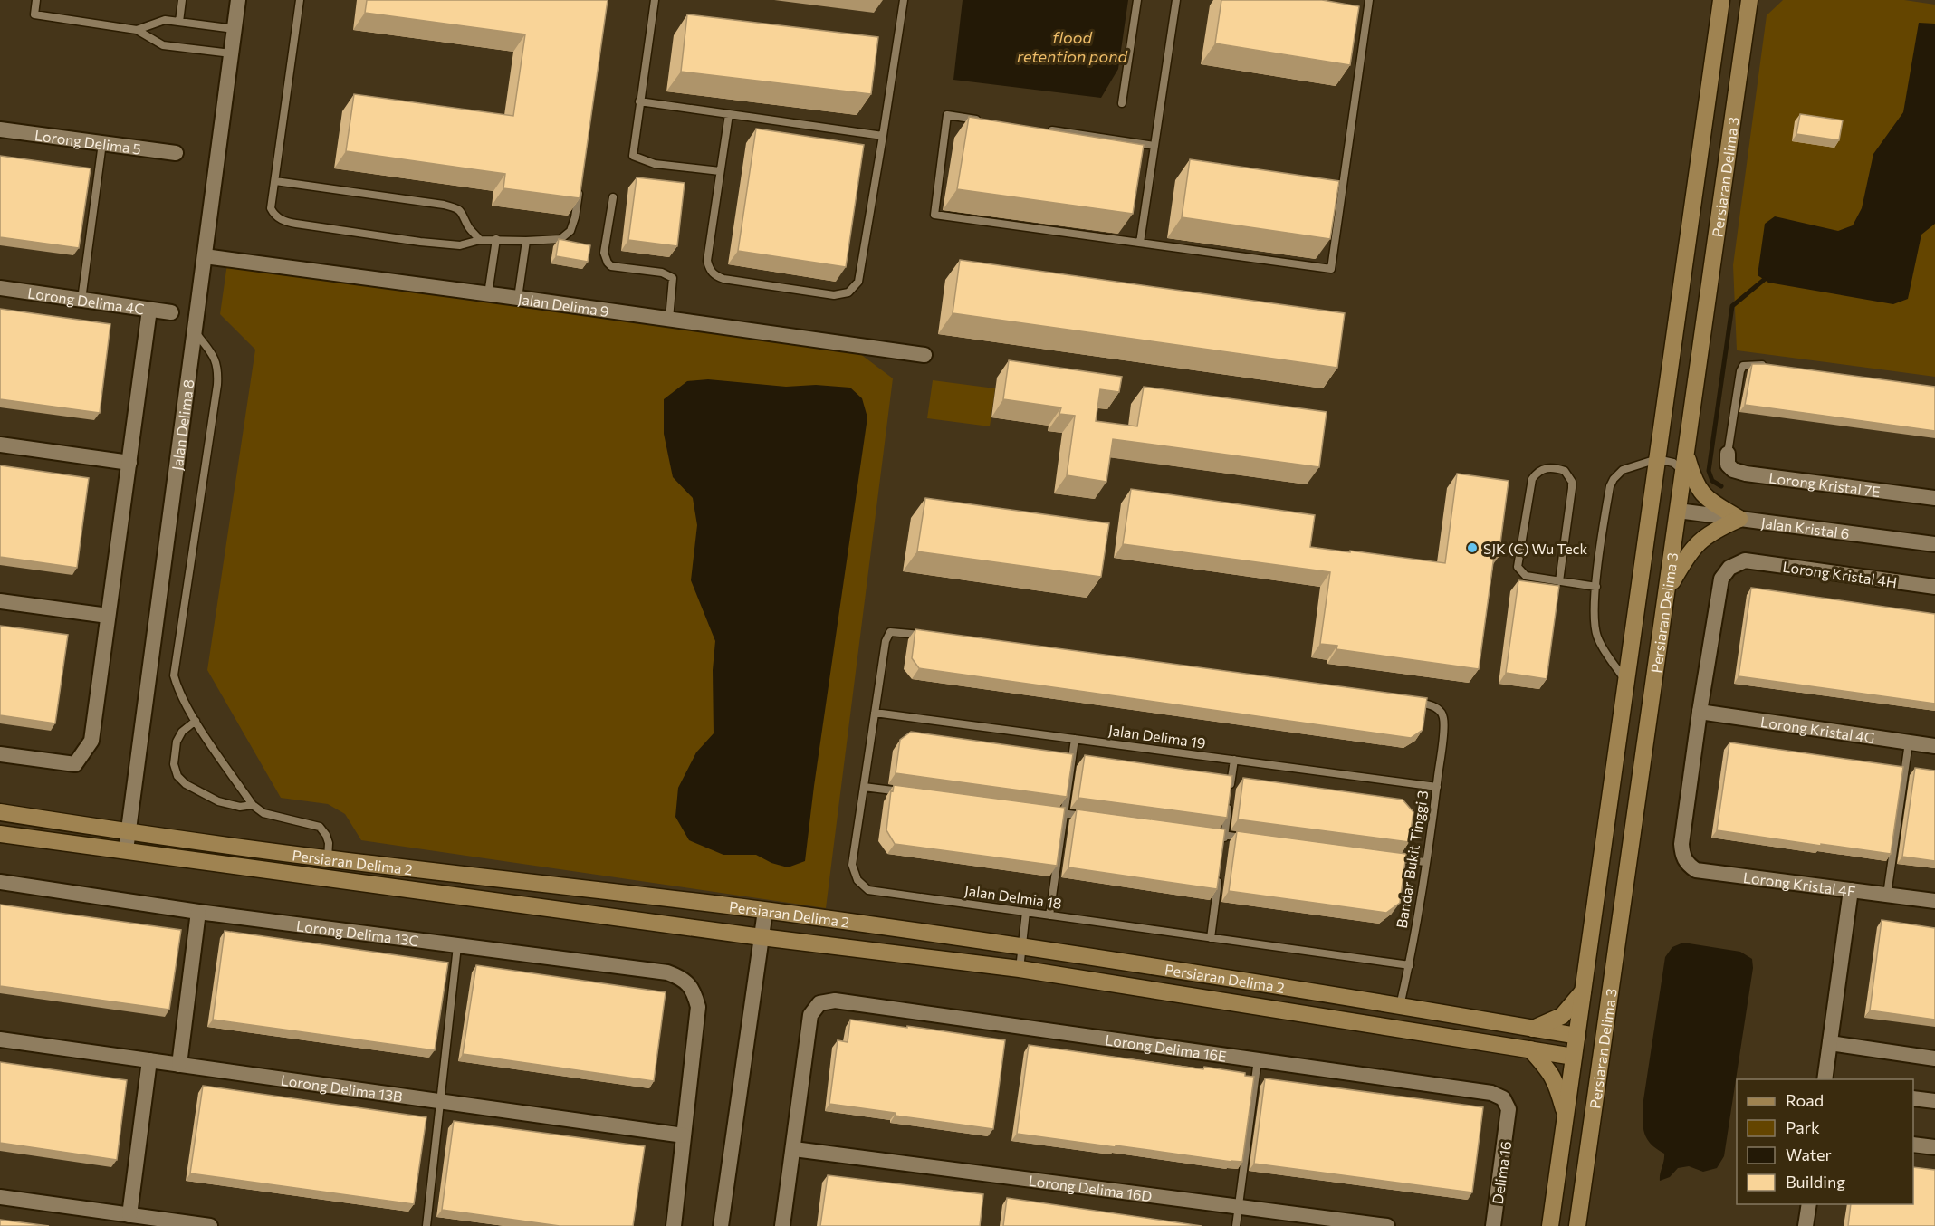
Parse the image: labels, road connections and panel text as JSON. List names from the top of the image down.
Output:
{
  "streets": {
    "street": [
      "Lorong Delima 5",
      "Persiaran Delima 3",
      "Lorong Delima 4C",
      "Jalan Delima 9",
      "Jalan Delima 8",
      "Lorong Kristal 7E",
      "Jalan Kristal 6",
      "Lorong Kristal 4H",
      "Lorong Kristal 4G",
      "Persiaran Delima 2",
      "Lorong Kristal 4F",
      "Lorong Delima 13C",
      "Lorong Delima 16E",
      "Lorong Delima 13B",
      "Delima 16",
      "Lorong Delima 16D"
    ],
    "lane": ["Jalan Delima 19", "Bandar Bukit Tinggi 3", "Jalan Delmia 18"]
  },
  "crossings": [
    ["Persiaran Delima 3", "Jalan Kristal 6"],
    ["Persiaran Delima 3", "Persiaran Delima 2"],
    ["Jalan Delima 9", "Jalan Delima 8"],
    ["Jalan Delima 8", "Persiaran Delima 2"],
    ["Lorong Kristal 4H", "Lorong Kristal 4G"],
    ["Lorong Kristal 4H", "Lorong Kristal 4F"],
    ["Lorong Kristal 4G", "Lorong Kristal 4F"],
    ["Jalan Delima 19", "Bandar Bukit Tinggi 3"],
    ["Jalan Delima 19", "Jalan Delmia 18"],
    ["Bandar Bukit Tinggi 3", "Persiaran Delima 2"],
    ["Bandar Bukit Tinggi 3", "Jalan Delmia 18"],
    ["Lorong Delima 13C", "Lorong Delima 13B"],
    ["Lorong Delima 16E", "Delima 16"],
    ["Lorong Delima 16E", "Lorong Delima 16D"]
  ],
  "water": ["flood retention pond"],
  "places": ["SJK (C) Wu Teck"],
  "legend": [
    "Road",
    "Park",
    "Water",
    "Building"
  ]
}
